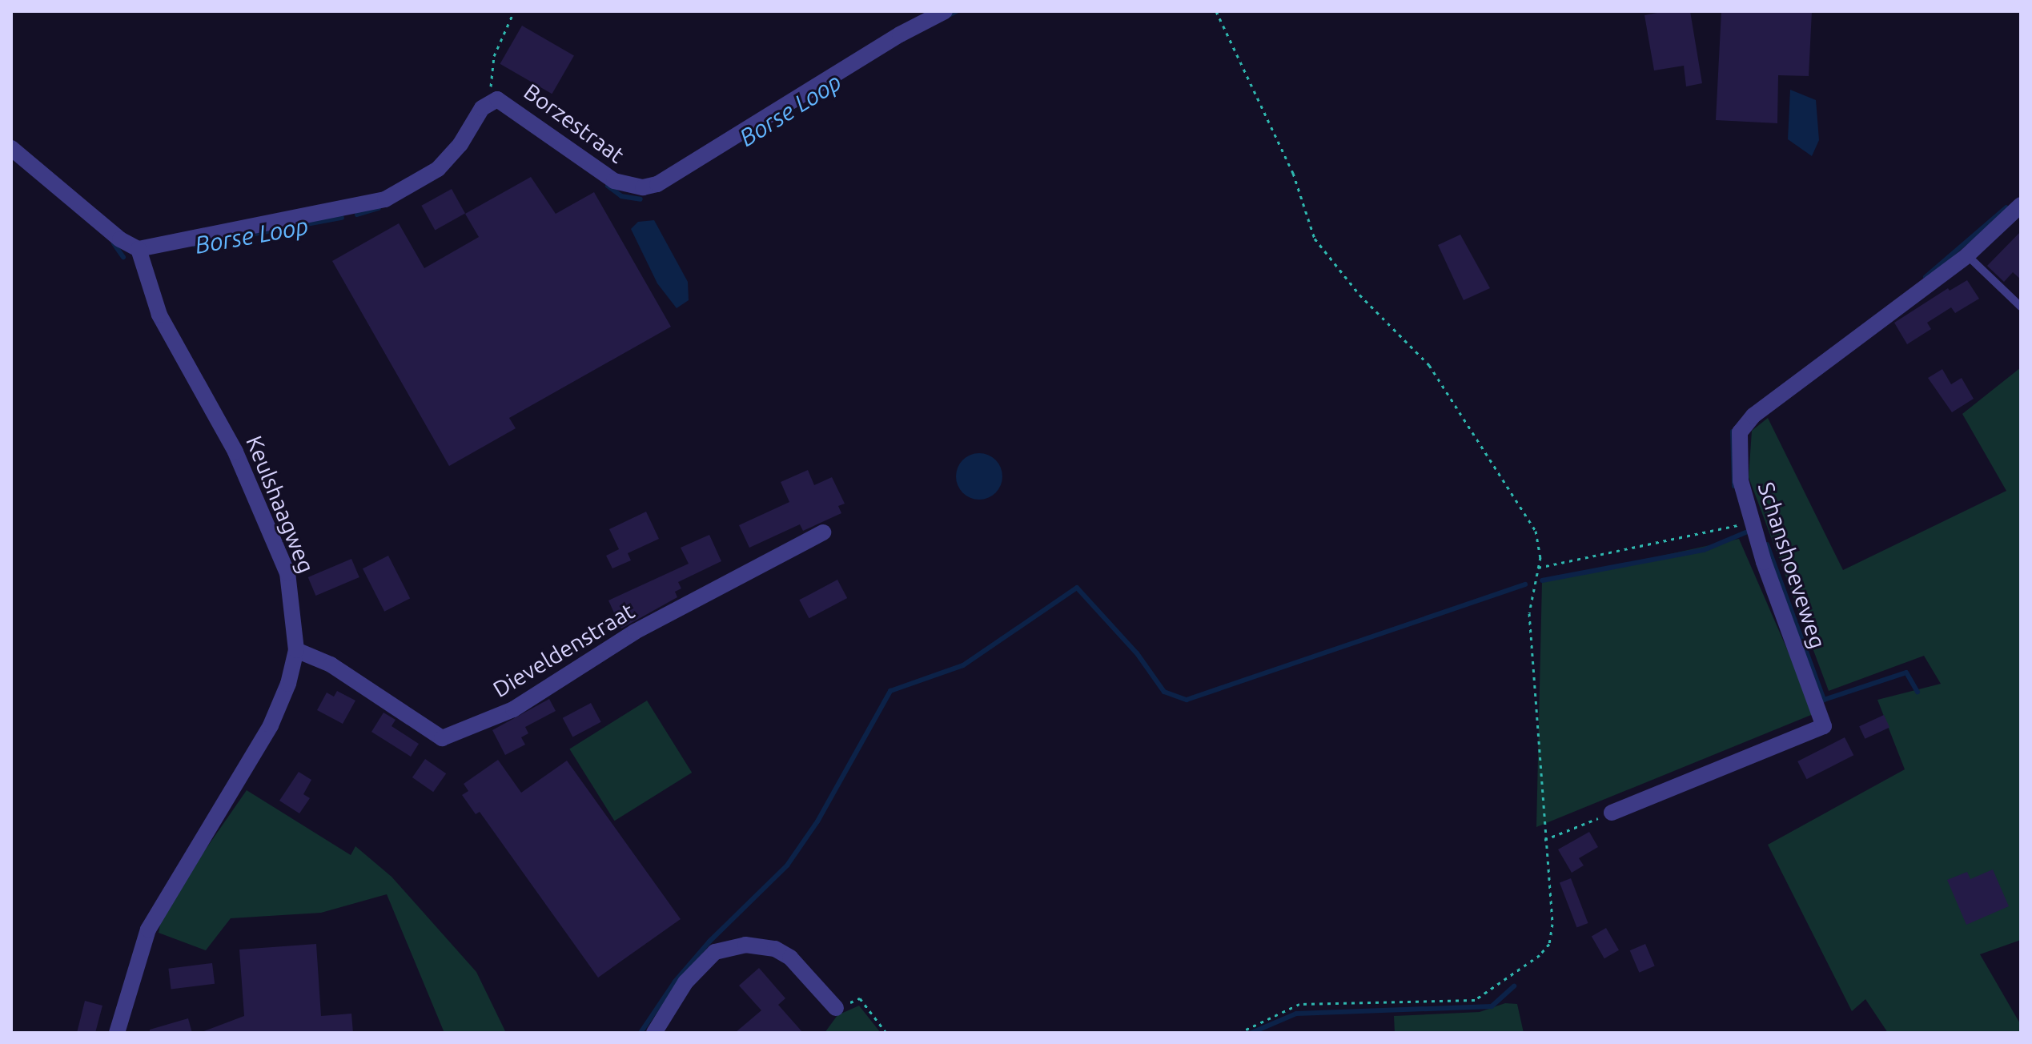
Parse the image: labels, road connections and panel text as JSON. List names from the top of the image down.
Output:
{
  "streets": {
    "street": [
      "Borzestraat",
      "Keulshaagweg",
      "Schanshoeveweg",
      "Dieveldenstraat"
    ]
  },
  "crossings": [
    ["Borzestraat", "Keulshaagweg"],
    ["Keulshaagweg", "Dieveldenstraat"]
  ],
  "water": ["Borse Loop"]
}
